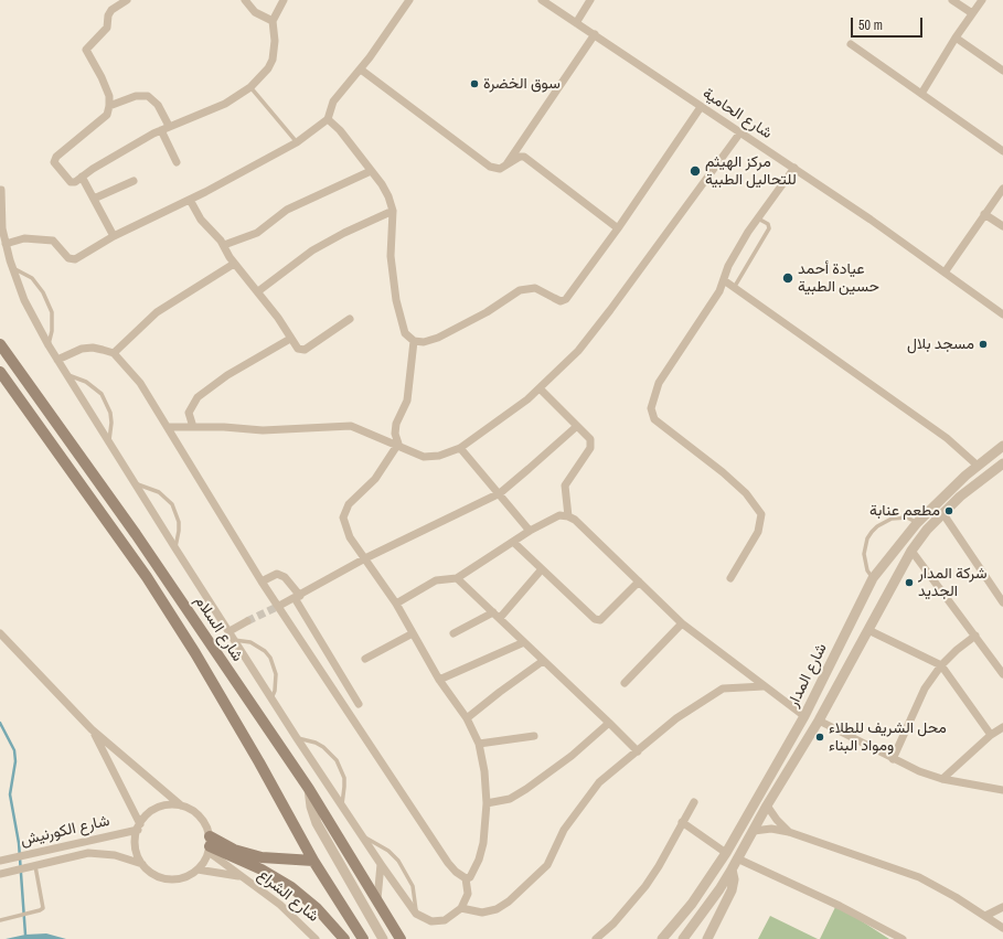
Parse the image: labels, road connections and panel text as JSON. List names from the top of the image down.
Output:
{
  "streets": {
    "main road": ["شارع السلام"],
    "street": [
      "شارع الحامية",
      "شارع المدار",
      "شارع الكورنيش",
      "شارع الشراع"
    ]
  },
  "crossings": [
    ["شارع الكورنيش", "شارع الشراع"]
  ],
  "places": [
    "سوق الخضرة",
    "مركز الهيثم للتحاليل الطبية",
    "عيادة أحمد حسين الطبية",
    "مسجد بلال",
    "مطعم عنابة",
    "شركة المدار الجديد",
    "محل الشريف للطلاء ومواد البناء"
  ],
  "scale_bar": "50 m"
}
